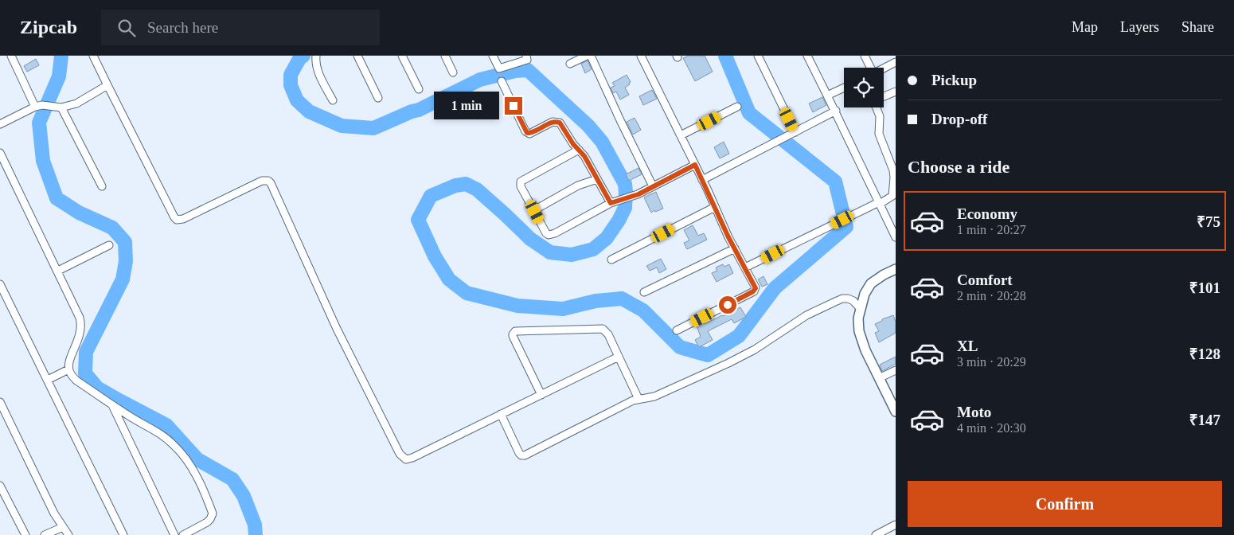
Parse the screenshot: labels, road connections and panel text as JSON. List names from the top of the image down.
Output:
{
  "page": {
    "header": "Zipcab",
    "search": "Search here",
    "nav": ["Map", "Layers", "Share"],
    "banner": ["Pickup", "Drop-off"],
    "bubble": "1 min",
    "heading": "Choose a ride",
    "list": [
      {
        "name": "Economy",
        "note": "1 min · 20:27",
        "value": "₹75"
      },
      {
        "name": "Comfort",
        "note": "2 min · 20:28",
        "value": "₹101"
      },
      {
        "name": "XL",
        "note": "3 min · 20:29",
        "value": "₹128"
      },
      {
        "name": "Moto",
        "note": "4 min · 20:30",
        "value": "₹147"
      }
    ],
    "buttons": "Confirm"
  }
}
